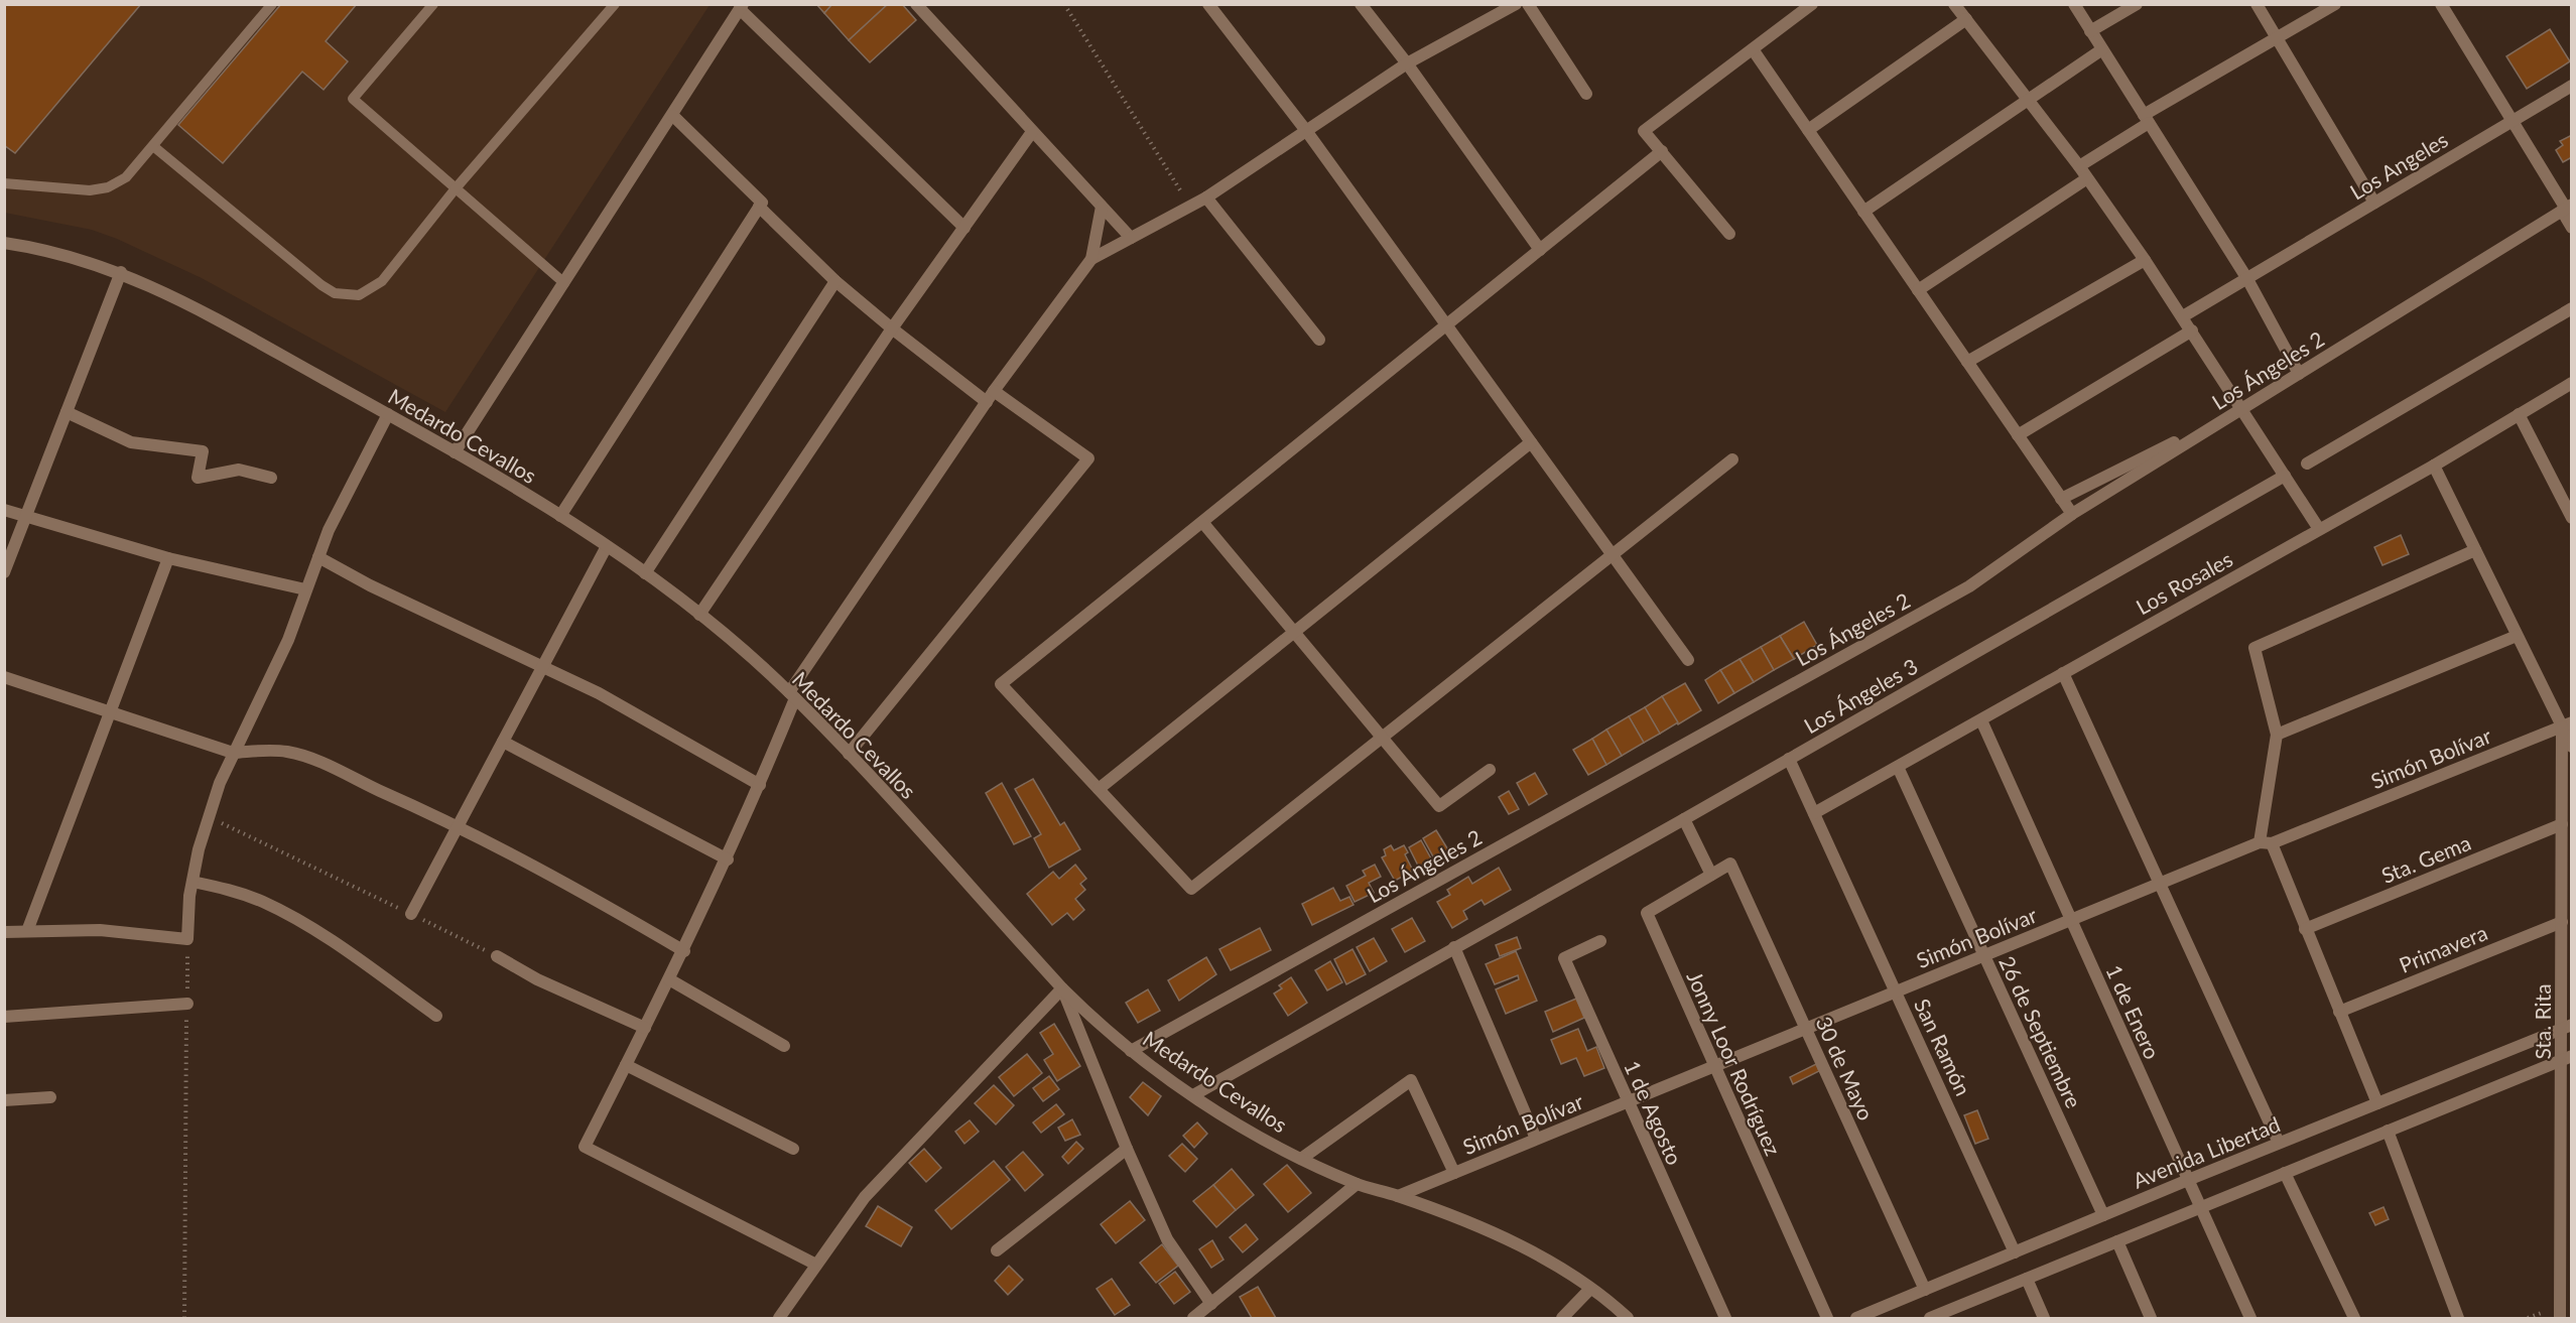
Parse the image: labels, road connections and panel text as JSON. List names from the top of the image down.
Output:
{
  "streets": {
    "street": [
      "Los Angeles",
      "Los Ángeles 2",
      "Medardo Cevallos",
      "Los Rosales",
      "Los Ángeles 3",
      "Simón Bolívar",
      "Sta. Gema",
      "Primavera",
      "1 de Enero",
      "Sta. Rita",
      "26 de Septiembre",
      "San Ramón",
      "Jonny Loor Rodríguez",
      "30 de Mayo",
      "1 de Agosto",
      "Avenida Libertad"
    ]
  },
  "crossings": [
    ["Los Ángeles 2", "Medardo Cevallos"],
    ["Medardo Cevallos", "Los Ángeles 3"],
    ["Medardo Cevallos", "Simón Bolívar"],
    ["Los Rosales", "1 de Enero"],
    ["Los Rosales", "26 de Septiembre"],
    ["Los Rosales", "San Ramón"],
    ["Los Ángeles 3", "San Ramón"],
    ["Simón Bolívar", "1 de Enero"],
    ["Simón Bolívar", "Sta. Rita"],
    ["Simón Bolívar", "26 de Septiembre"],
    ["Simón Bolívar", "San Ramón"],
    ["Simón Bolívar", "Jonny Loor Rodríguez"],
    ["Simón Bolívar", "30 de Mayo"],
    ["Simón Bolívar", "1 de Agosto"],
    ["Sta. Gema", "Sta. Rita"],
    ["Primavera", "Sta. Rita"],
    ["1 de Enero", "Avenida Libertad"],
    ["Sta. Rita", "Avenida Libertad"],
    ["26 de Septiembre", "Avenida Libertad"],
    ["San Ramón", "Avenida Libertad"],
    ["Jonny Loor Rodríguez", "30 de Mayo"],
    ["30 de Mayo", "Avenida Libertad"]
  ]
}
